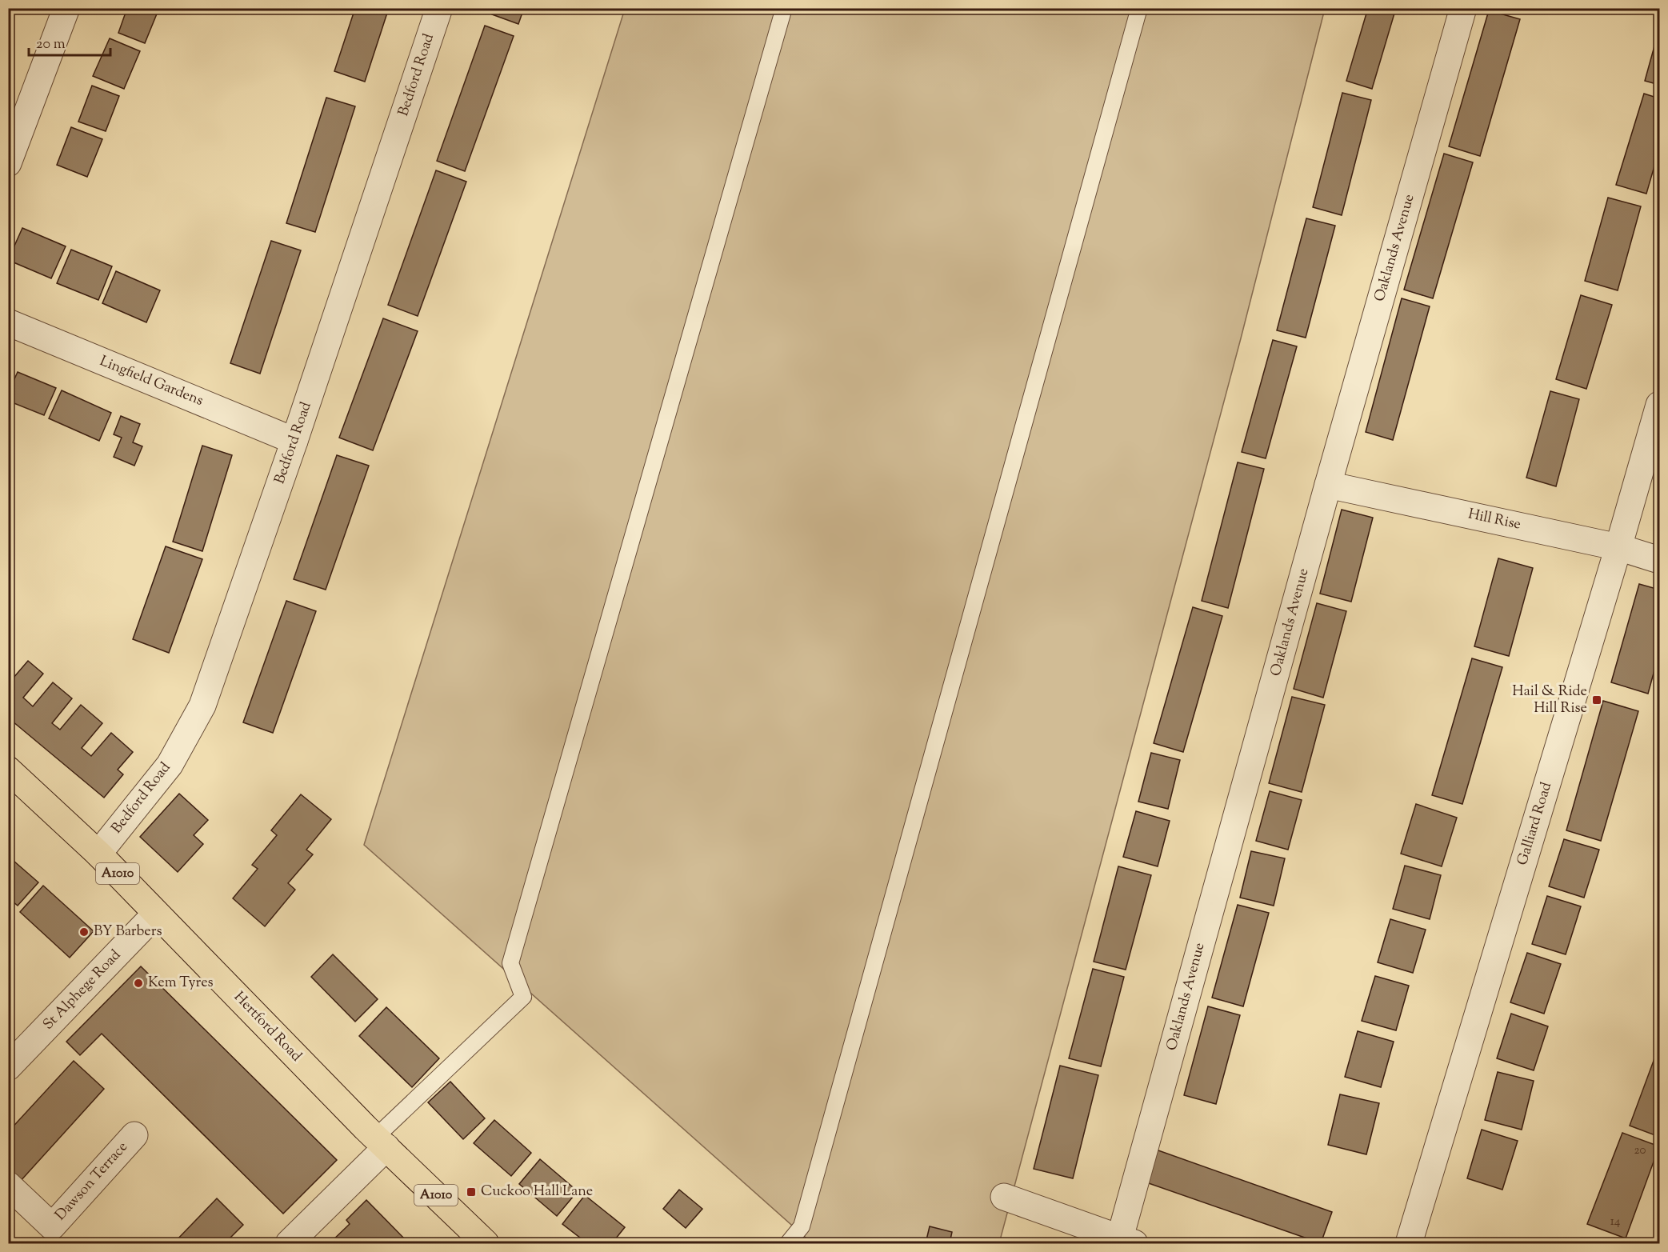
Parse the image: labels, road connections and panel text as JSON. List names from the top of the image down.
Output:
{
  "streets": {
    "main road": ["A1010", "Hertford Road"],
    "street": [
      "Bedford Road",
      "Oaklands Avenue",
      "Lingfield Gardens",
      "Hill Rise",
      "Galliard Road",
      "St Alphege Road",
      "Dawson Terrace"
    ]
  },
  "crossings": [
    ["Bedford Road", "Lingfield Gardens"],
    ["Bedford Road", "Hertford Road"],
    ["Oaklands Avenue", "Hill Rise"],
    ["Hill Rise", "Galliard Road"],
    ["St Alphege Road", "Hertford Road"]
  ],
  "places": {
    "transit": ["Hail & Ride Hill Rise", "Cuckoo Hall Lane"],
    "other": ["BY Barbers", "Kem Tyres"]
  },
  "house_numbers": ["20", "14"],
  "scale_bar": "20 m"
}
